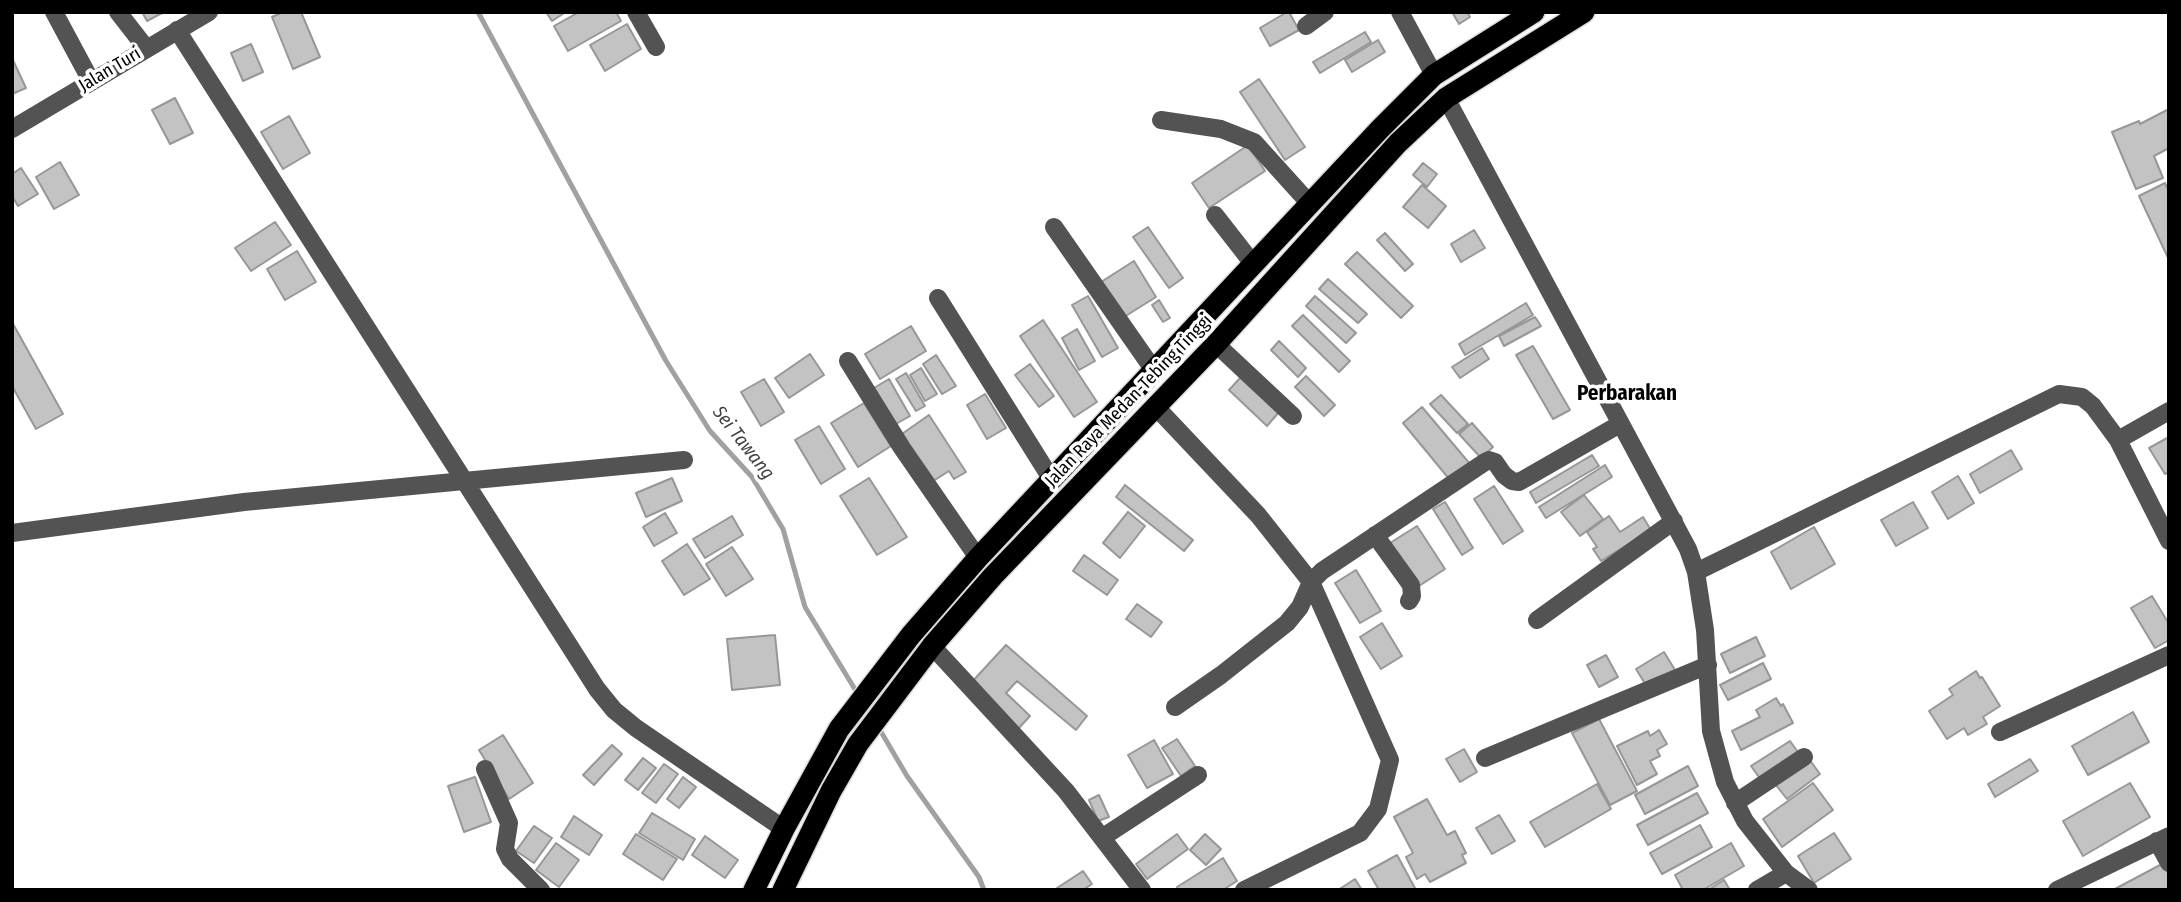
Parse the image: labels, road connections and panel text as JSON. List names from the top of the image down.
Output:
{
  "streets": {
    "highway": ["Jalan Raya Medan-Tebing Tinggi"],
    "street": ["Jalan Turi"]
  },
  "districts": ["Perbarakan"],
  "water": ["Sei Tawang"]
}
